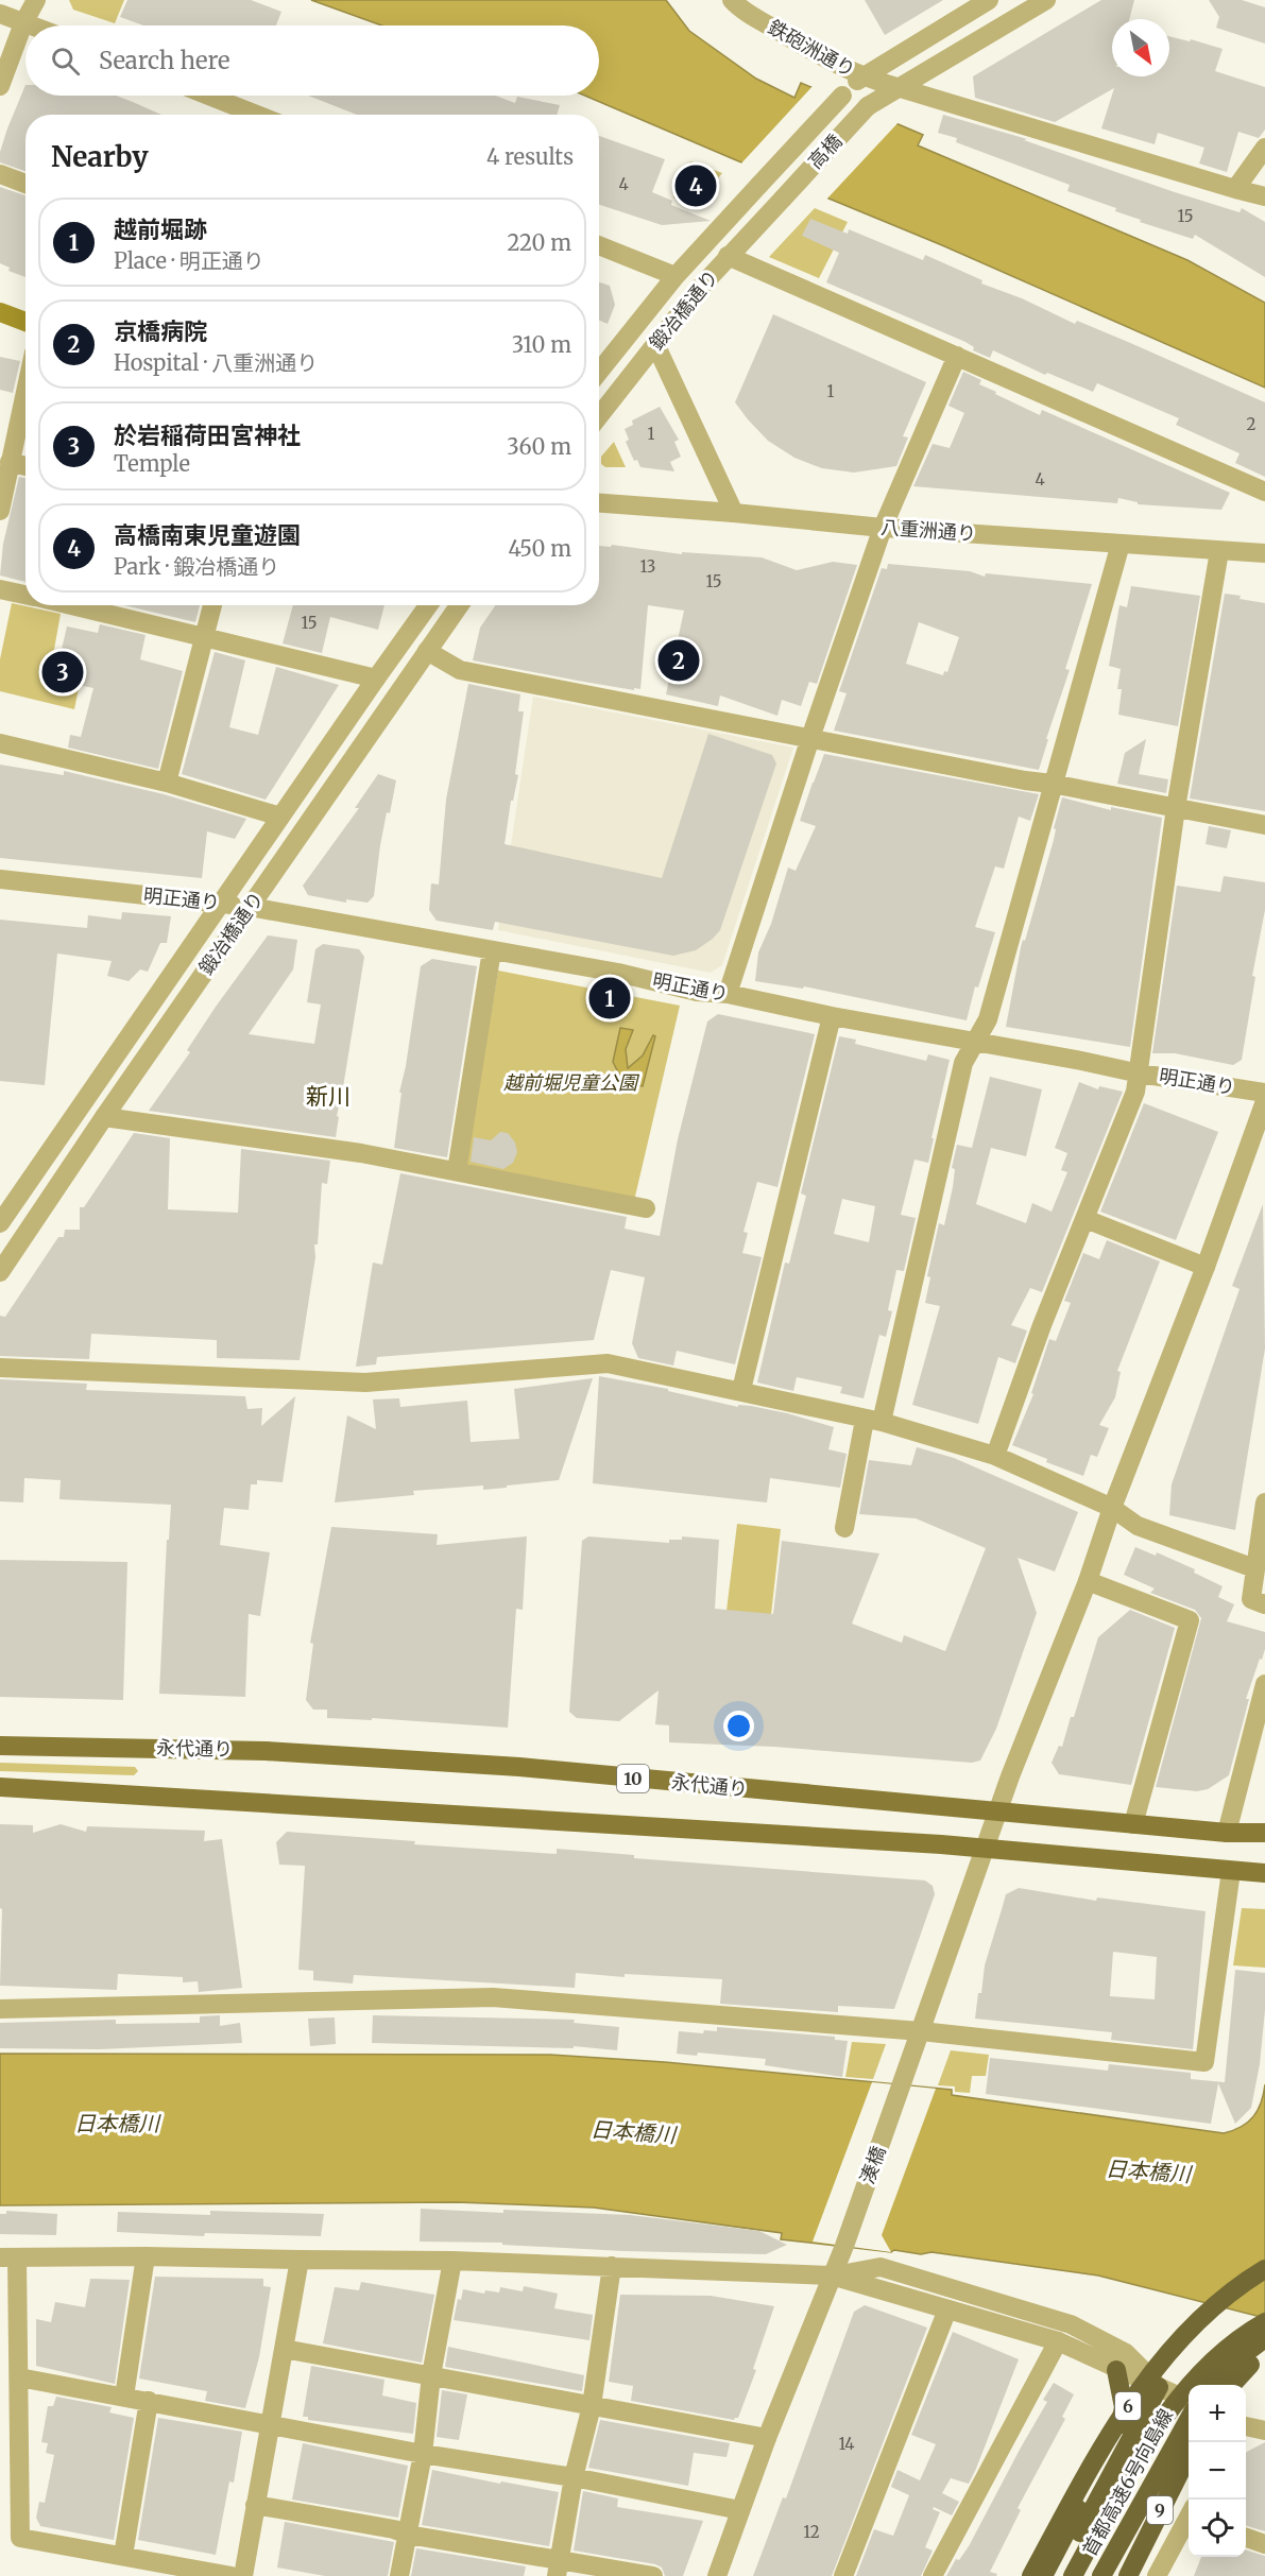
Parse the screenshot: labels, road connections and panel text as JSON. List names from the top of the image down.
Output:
{
  "streets": {
    "highway": ["6", "首都高速6号向島線", "9"],
    "main road": ["永代通り", "10"],
    "street": [
      "鉄砲洲通り",
      "高橋",
      "鍛冶橋通り",
      "八重洲通り",
      "明正通り",
      "湊橋"
    ]
  },
  "crossings": [
    ["鉄砲洲通り", "高橋"],
    ["高橋", "鍛冶橋通り"],
    ["鍛冶橋通り", "明正通り"],
    ["永代通り", "湊橋"]
  ],
  "districts": ["新川"],
  "water": ["日本橋川"],
  "parks": ["越前堀児童公園"],
  "house_numbers": [
    "4",
    "15",
    "1",
    "2",
    "1",
    "4",
    "13",
    "15",
    "15",
    "14",
    "12"
  ],
  "north": "bottom right",
  "page": {
    "search": "Search here",
    "heading": ["Nearby", "4 results"],
    "pins": [
      "4",
      "2",
      "3",
      "1"
    ],
    "list": [
      {
        "mark": "1",
        "name": "越前堀跡",
        "note": "Place · 明正通り",
        "value": "220 m"
      },
      {
        "mark": "2",
        "name": "京橋病院",
        "note": "Hospital · 八重洲通り",
        "value": "310 m"
      },
      {
        "mark": "3",
        "name": "於岩稲荷田宮神社",
        "note": "Temple",
        "value": "360 m"
      },
      {
        "mark": "4",
        "name": "高橋南東児童遊園",
        "note": "Park · 鍛冶橋通り",
        "value": "450 m"
      }
    ],
    "map_buttons": ["+", "−"]
  }
}
